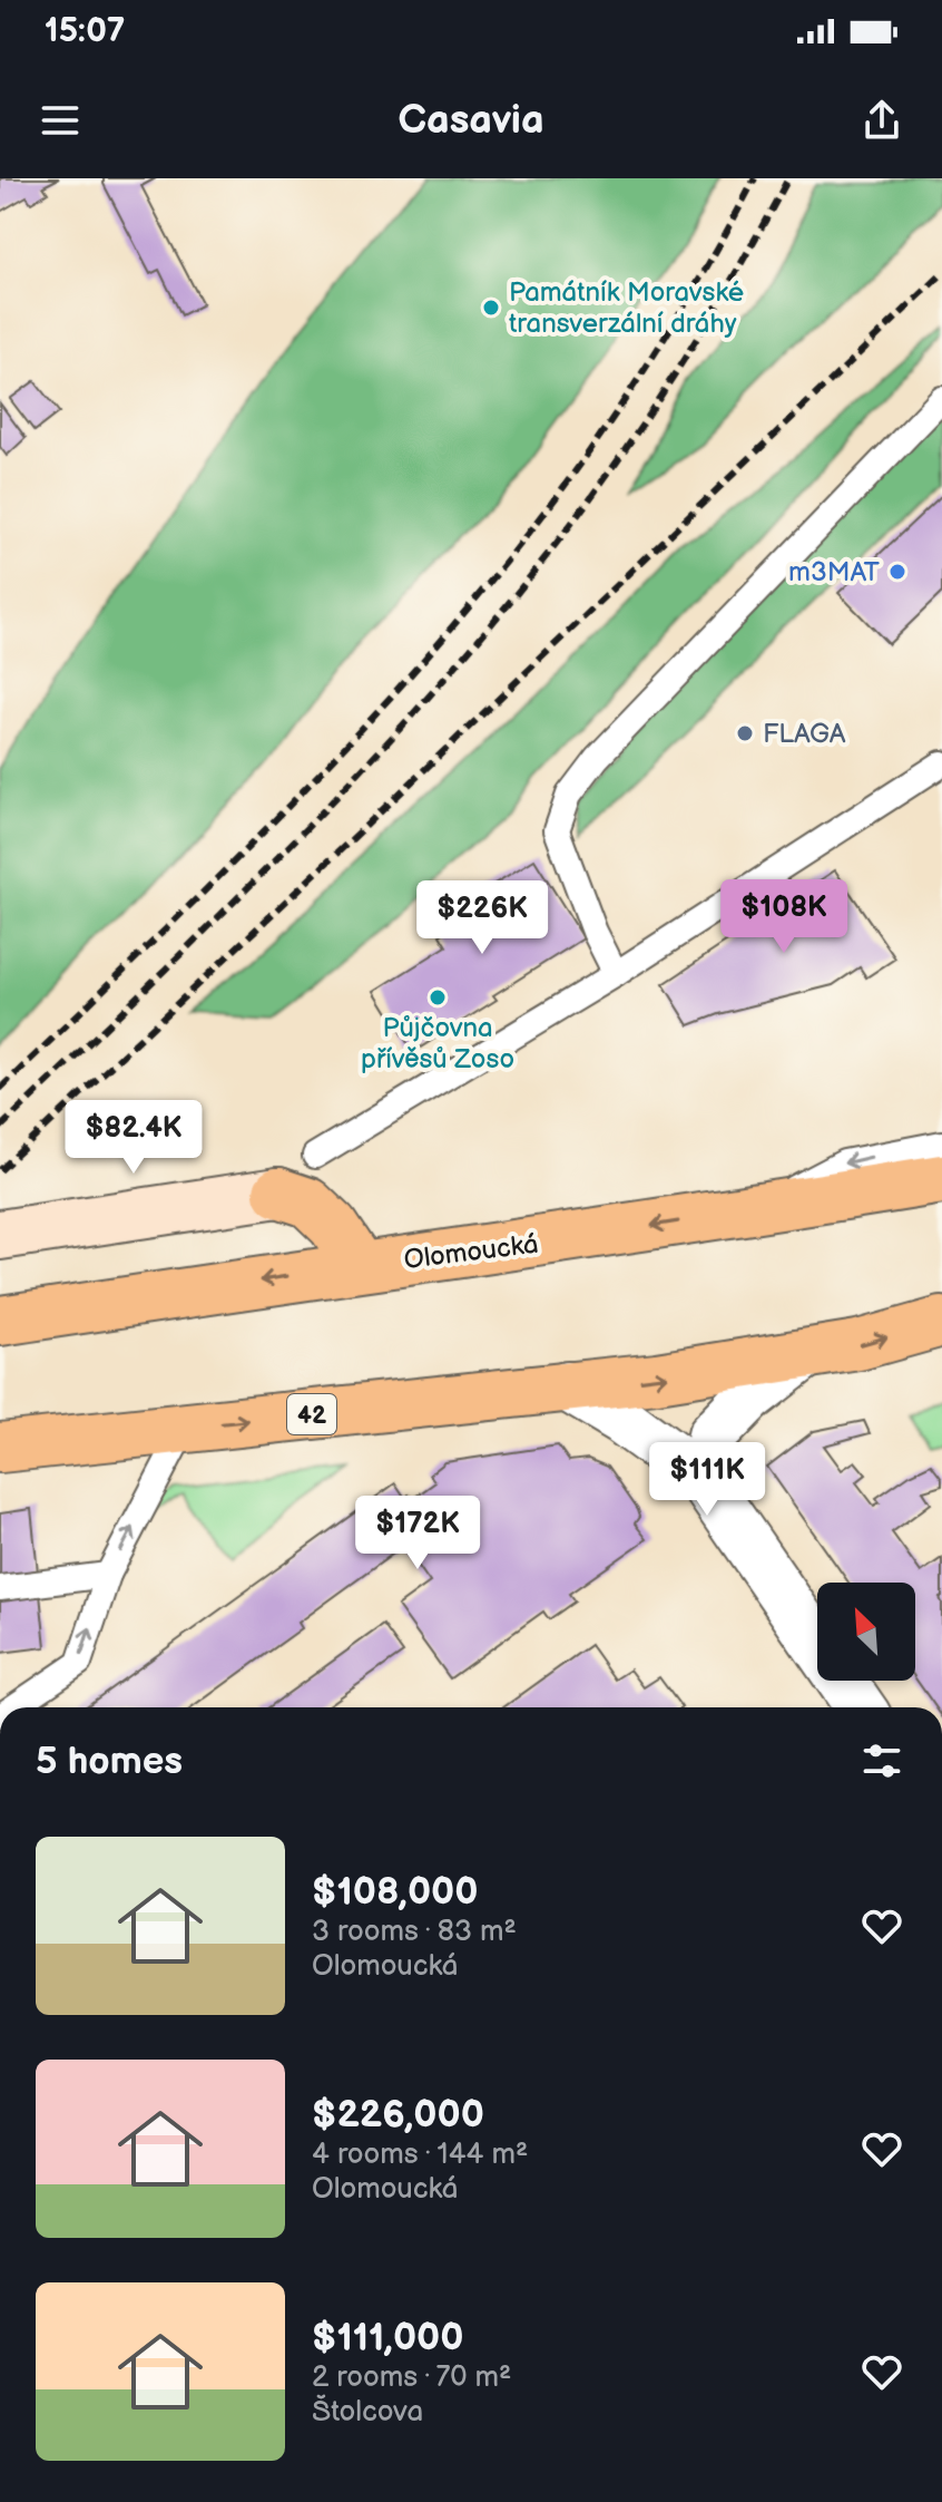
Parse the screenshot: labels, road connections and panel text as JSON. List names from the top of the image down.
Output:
{
  "streets": {
    "main road": ["Olomoucká", "42"]
  },
  "places": [
    "Památník Moravské transverzální dráhy",
    "m3MAT",
    "FLAGA",
    "Půjčovna přívěsů Zoso"
  ],
  "north": "top left",
  "page": {
    "status": "15:07",
    "header": "Casavia",
    "price": [
      "$108K",
      "$226K",
      "$82.4K",
      "$111K",
      "$172K"
    ],
    "heading": "5 homes",
    "list": [
      {
        "name": "$108,000",
        "note": "3 rooms · 83 m² · Olomoucká"
      },
      {
        "name": "$226,000",
        "note": "4 rooms · 144 m² · Olomoucká"
      },
      {
        "name": "$111,000",
        "note": "2 rooms · 70 m² · Štolcova"
      }
    ]
  }
}
